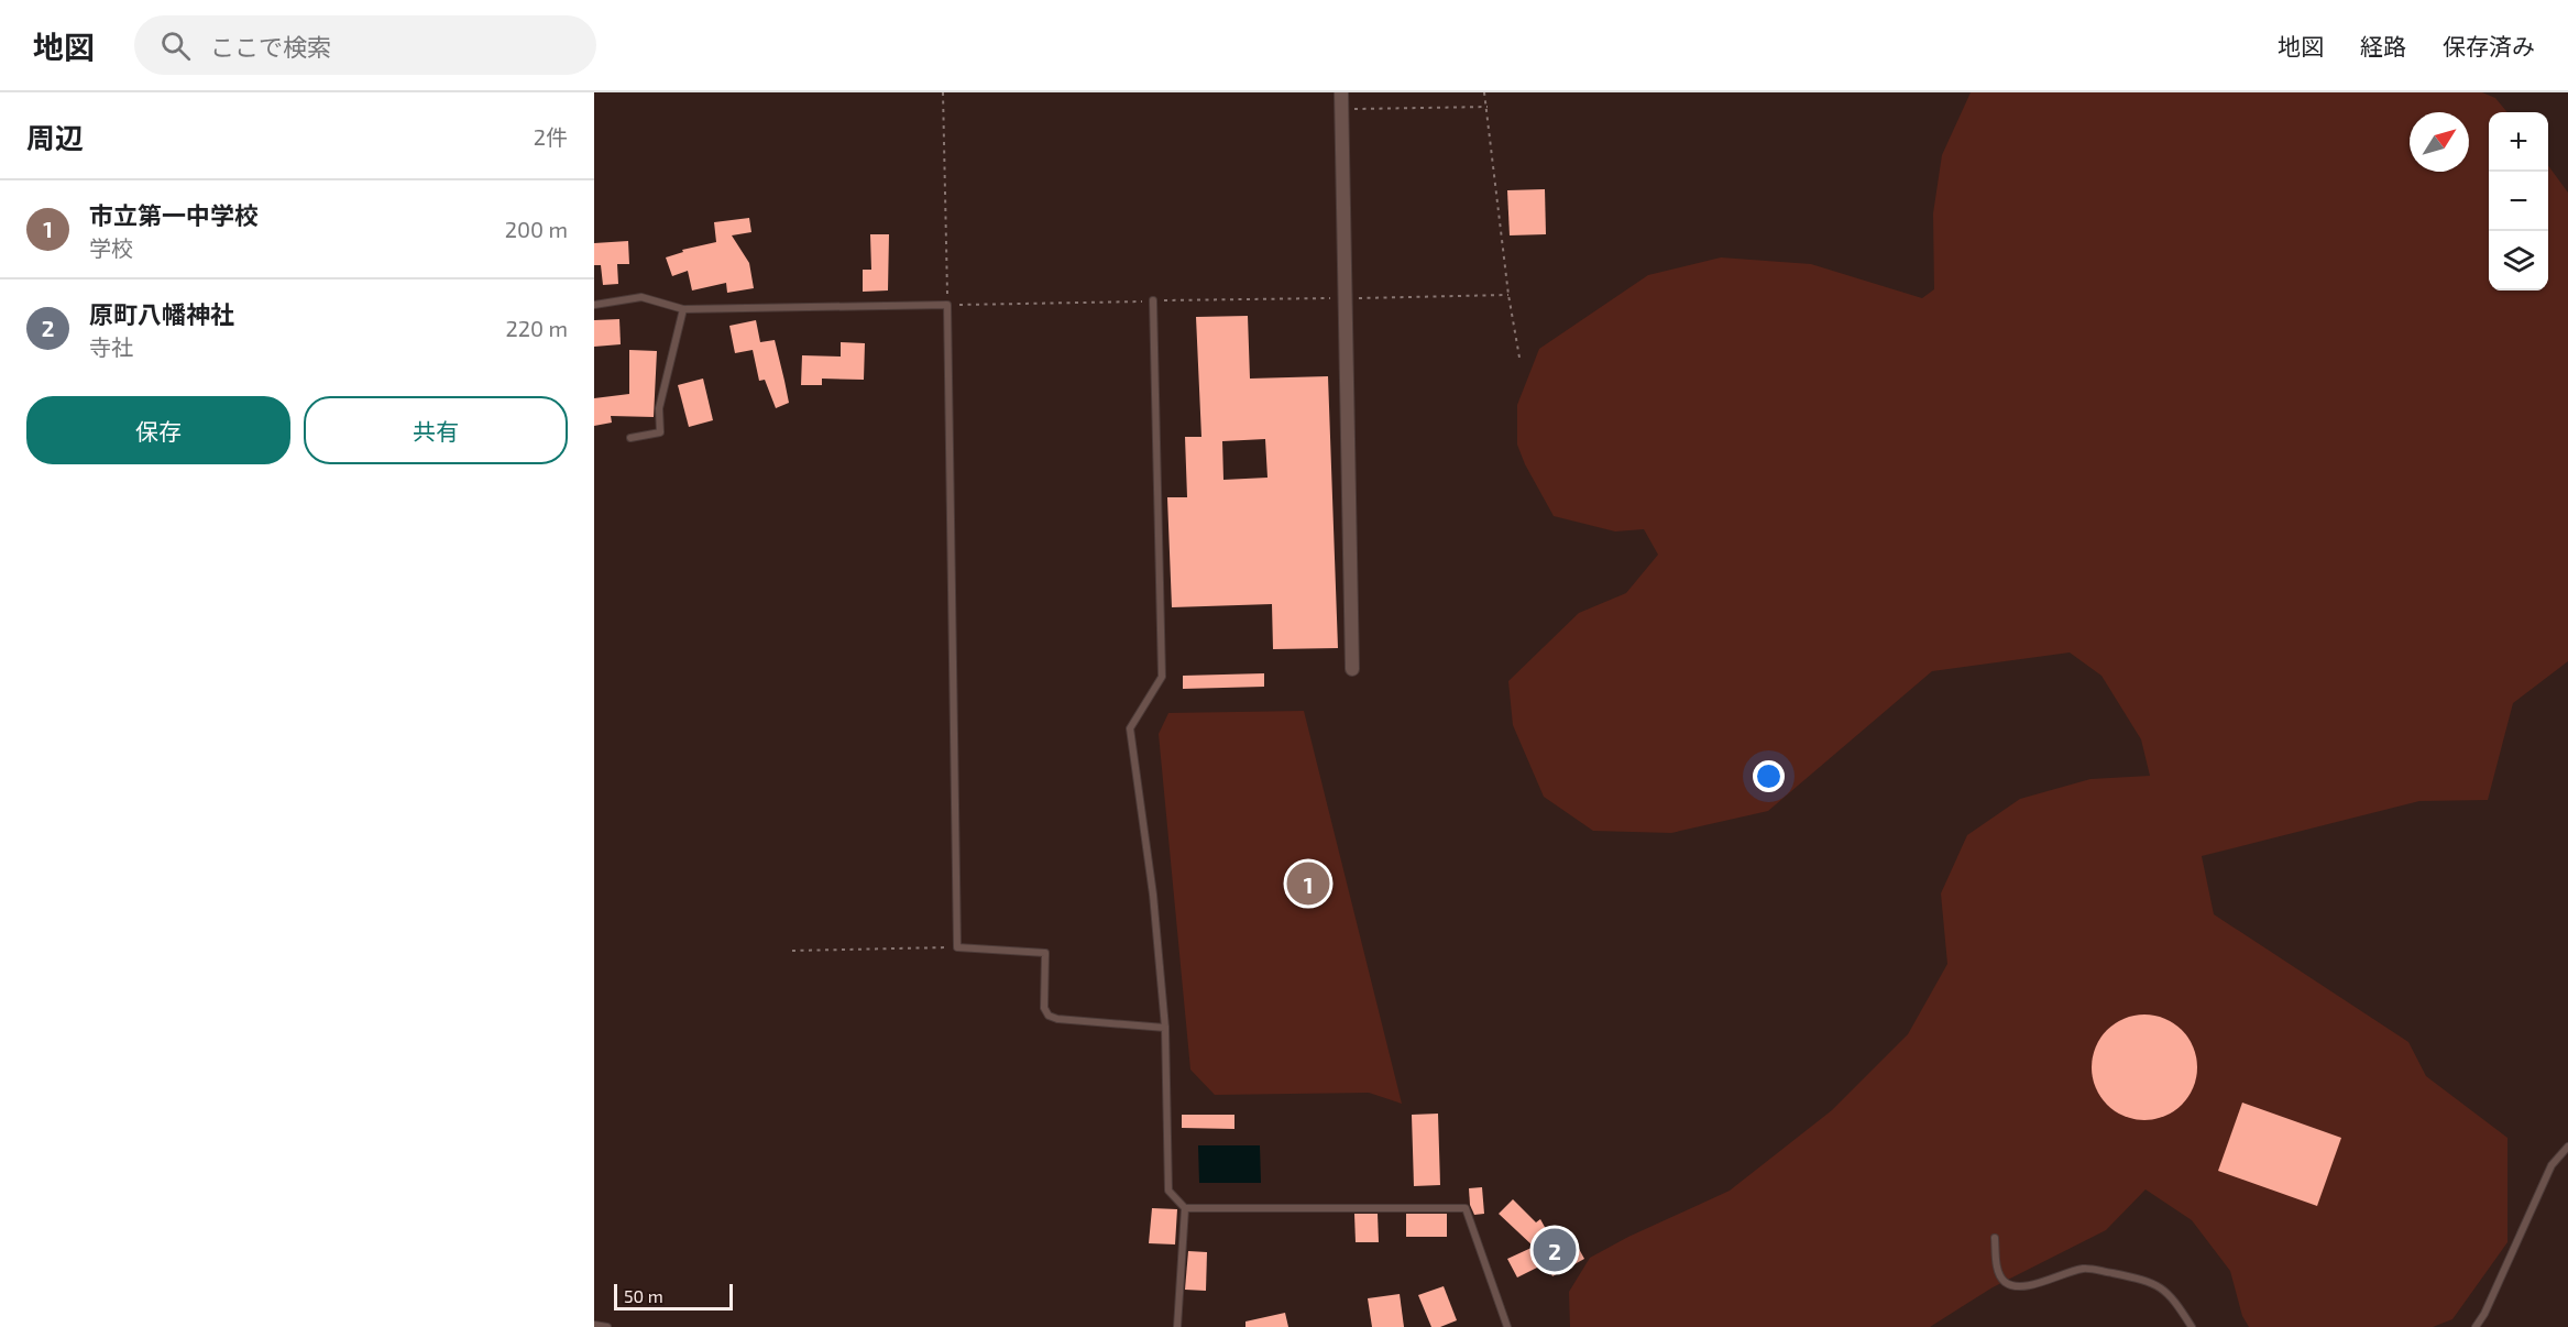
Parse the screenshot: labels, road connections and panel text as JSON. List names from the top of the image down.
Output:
{
  "scale_bar": "50 m",
  "north": "top right",
  "page": {
    "header": "地図",
    "search": "ここで検索",
    "nav": ["地図", "経路", "保存済み"],
    "heading": ["周辺", "2件"],
    "map_buttons": ["+", "−"],
    "list": [
      {
        "mark": "1",
        "name": "市立第一中学校",
        "note": "学校",
        "value": "200 m"
      },
      {
        "mark": "2",
        "name": "原町八幡神社",
        "note": "寺社",
        "value": "220 m"
      }
    ],
    "buttons": ["保存", "共有"],
    "pins": ["1", "2"],
    "scale": "50 m"
  }
}
